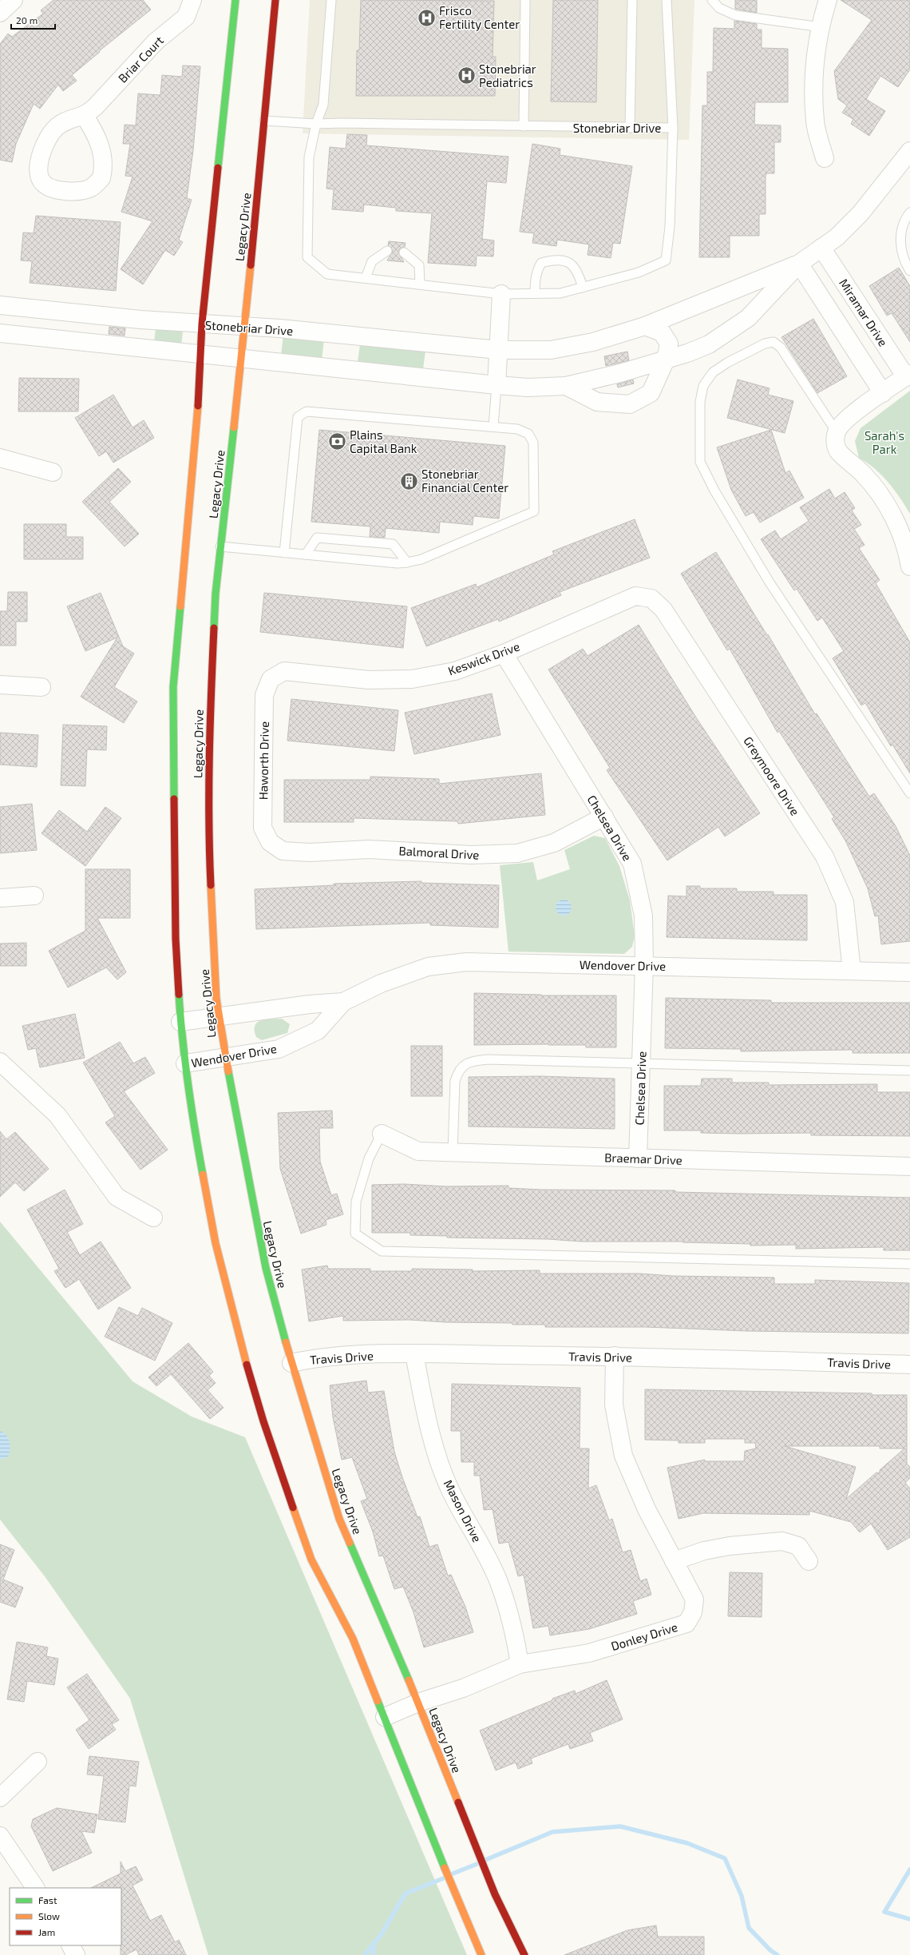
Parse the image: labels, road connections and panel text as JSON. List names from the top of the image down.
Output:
{
  "streets": {
    "main road": ["Legacy Drive"],
    "street": [
      "Briar Court",
      "Stonebriar Drive",
      "Miramar Drive",
      "Keswick Drive",
      "Haworth Drive",
      "Greymoore Drive",
      "Chelsea Drive",
      "Balmoral Drive",
      "Wendover Drive",
      "Braemar Drive",
      "Travis Drive",
      "Mason Drive",
      "Donley Drive"
    ]
  },
  "crossings": [
    ["Stonebriar Drive", "Legacy Drive"],
    ["Stonebriar Drive", "Miramar Drive"],
    ["Legacy Drive", "Wendover Drive"],
    ["Legacy Drive", "Travis Drive"],
    ["Legacy Drive", "Donley Drive"],
    ["Keswick Drive", "Haworth Drive"],
    ["Keswick Drive", "Greymoore Drive"],
    ["Keswick Drive", "Chelsea Drive"],
    ["Haworth Drive", "Balmoral Drive"],
    ["Greymoore Drive", "Wendover Drive"],
    ["Chelsea Drive", "Balmoral Drive"],
    ["Chelsea Drive", "Wendover Drive"],
    ["Chelsea Drive", "Braemar Drive"],
    ["Travis Drive", "Mason Drive"],
    ["Travis Drive", "Donley Drive"],
    ["Mason Drive", "Donley Drive"]
  ],
  "parks": ["Sarah's Park"],
  "places": {
    "hospital": ["Frisco Fertility Center", "Stonebriar Pediatrics"],
    "bank": ["Plains Capital Bank"],
    "building": ["Stonebriar Financial Center"]
  },
  "legend": ["Fast", "Slow", "Jam"],
  "scale_bar": "20 m"
}
